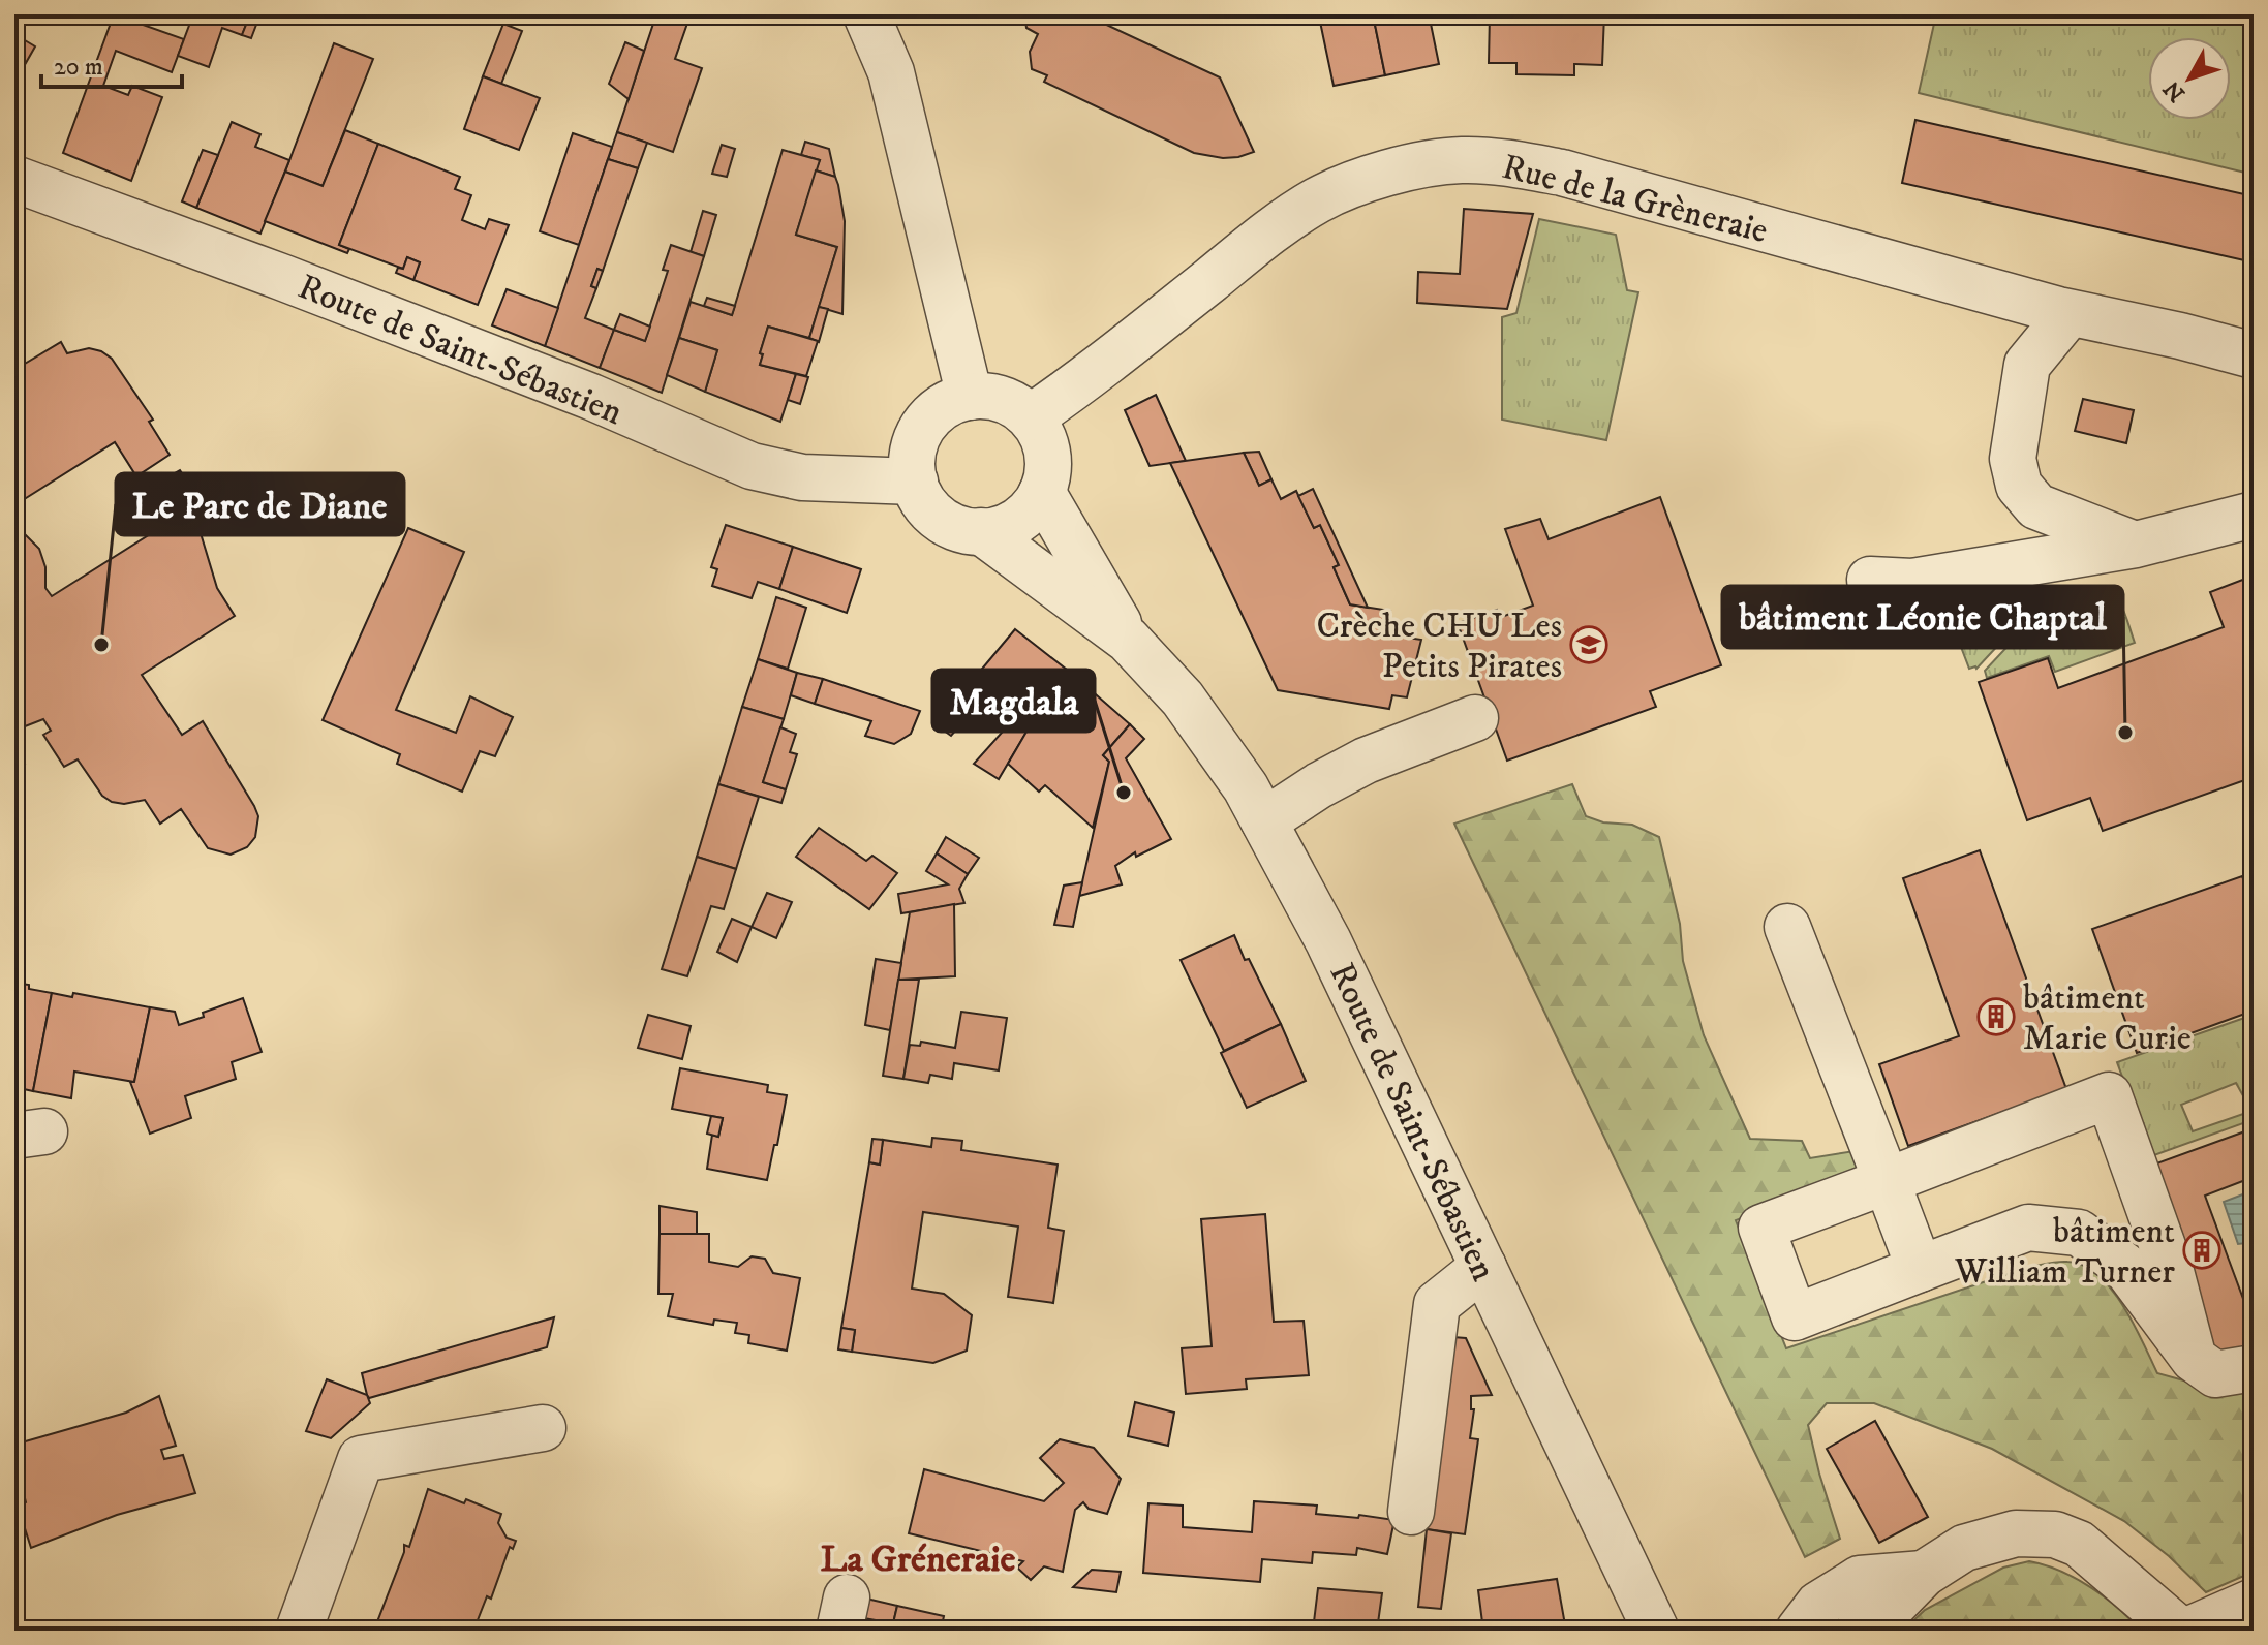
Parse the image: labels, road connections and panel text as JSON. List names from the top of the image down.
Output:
{
  "streets": {
    "street": ["Rue de la Grèneraie", "Route de Saint-Sébastien"]
  },
  "crossings": [
    ["Rue de la Grèneraie", "Route de Saint-Sébastien"]
  ],
  "districts": ["La Gréneraie"],
  "places": {
    "other": ["Le Parc de Diane", "bâtiment Léonie Chaptal", "Magdala"],
    "school or university": ["Crèche CHU Les Petits Pirates"],
    "building": ["bâtiment Marie Curie", "bâtiment William Turner"]
  },
  "scale_bar": "20 m",
  "north": "bottom left"
}
